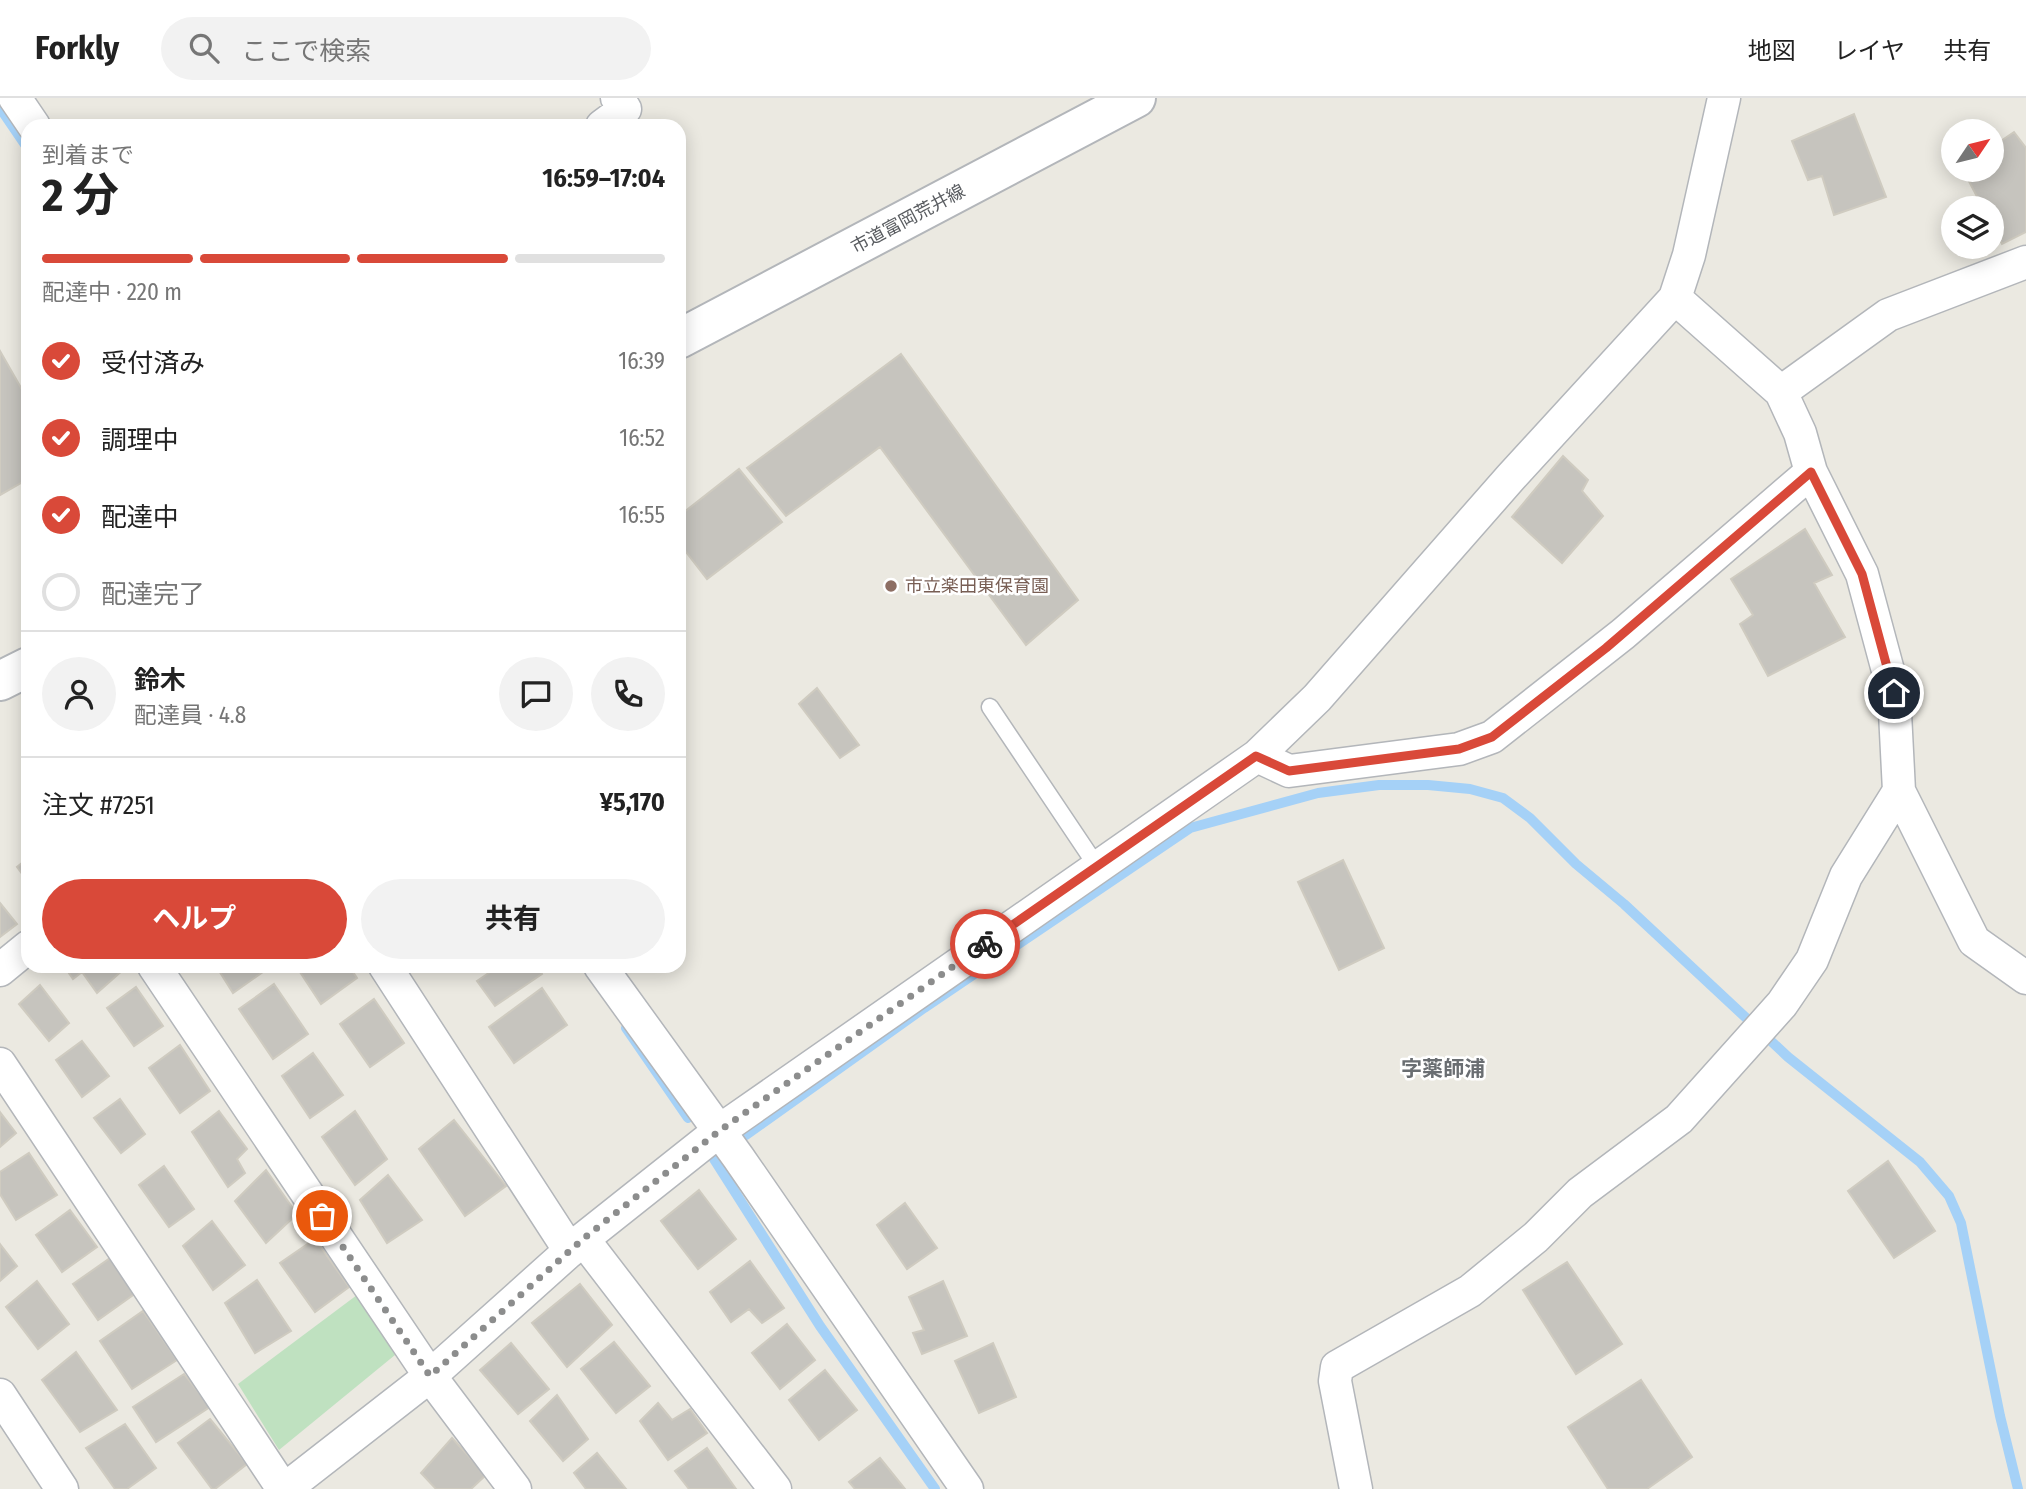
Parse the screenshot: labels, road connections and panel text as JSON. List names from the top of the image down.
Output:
{
  "streets": {
    "street": ["市道富岡荒井線"]
  },
  "districts": ["字薬師浦"],
  "places": ["市立楽田東保育園"],
  "north": "top right",
  "page": {
    "header": "Forkly",
    "search": "ここで検索",
    "nav": ["地図", "レイヤ", "共有"],
    "heading": ["2 分", "到着まで", "16:59–17:04"],
    "panel": [
      "鈴木",
      "配達員 · 4.8",
      "注文 #7251",
      "¥5,170"
    ],
    "bar": "配達中 · 220 m",
    "list": [
      ["受付済み", "16:39"],
      ["調理中", "16:52"],
      ["配達中", "16:55"],
      "配達完了"
    ],
    "buttons": ["ヘルプ", "共有"]
  }
}
